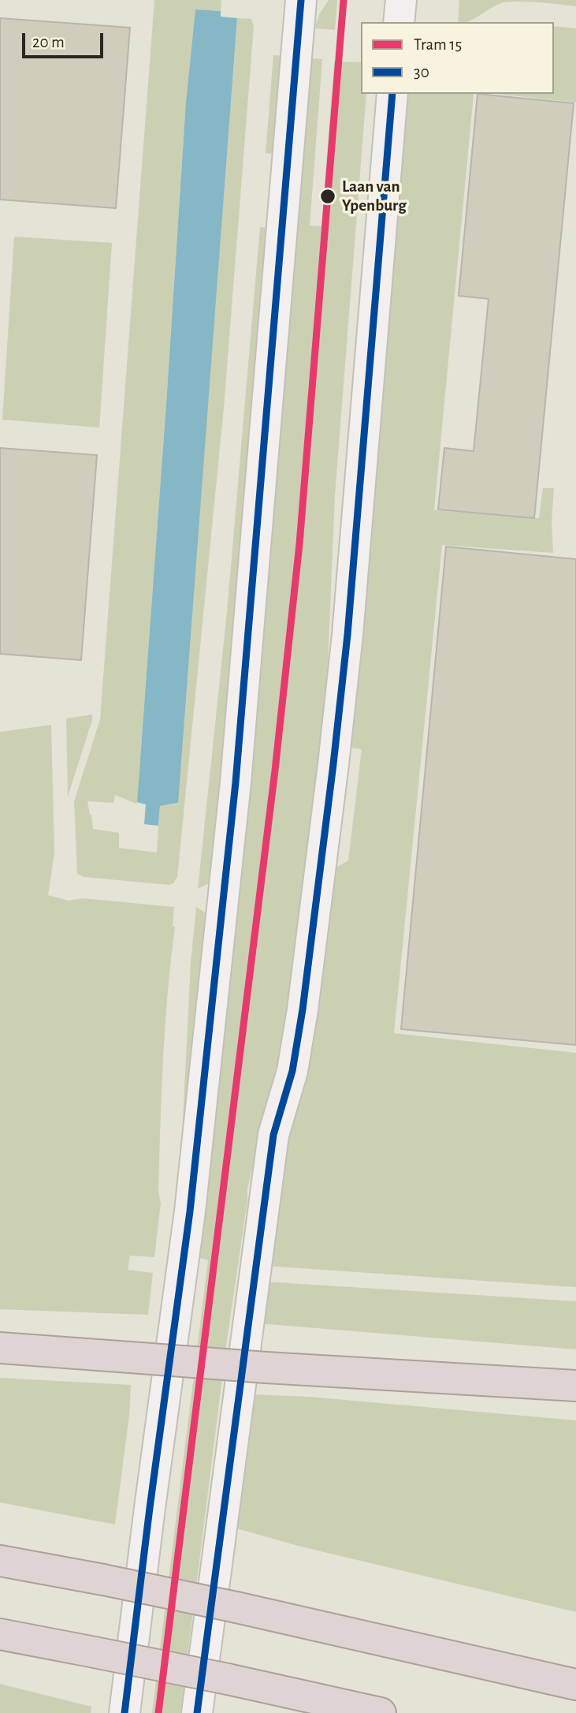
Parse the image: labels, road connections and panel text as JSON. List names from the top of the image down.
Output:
{
  "places": ["Laan van Ypenburg"],
  "lines": ["tram line 15", "transit line 30"],
  "legend": ["Tram 15", "30"],
  "scale_bar": "20 m"
}
